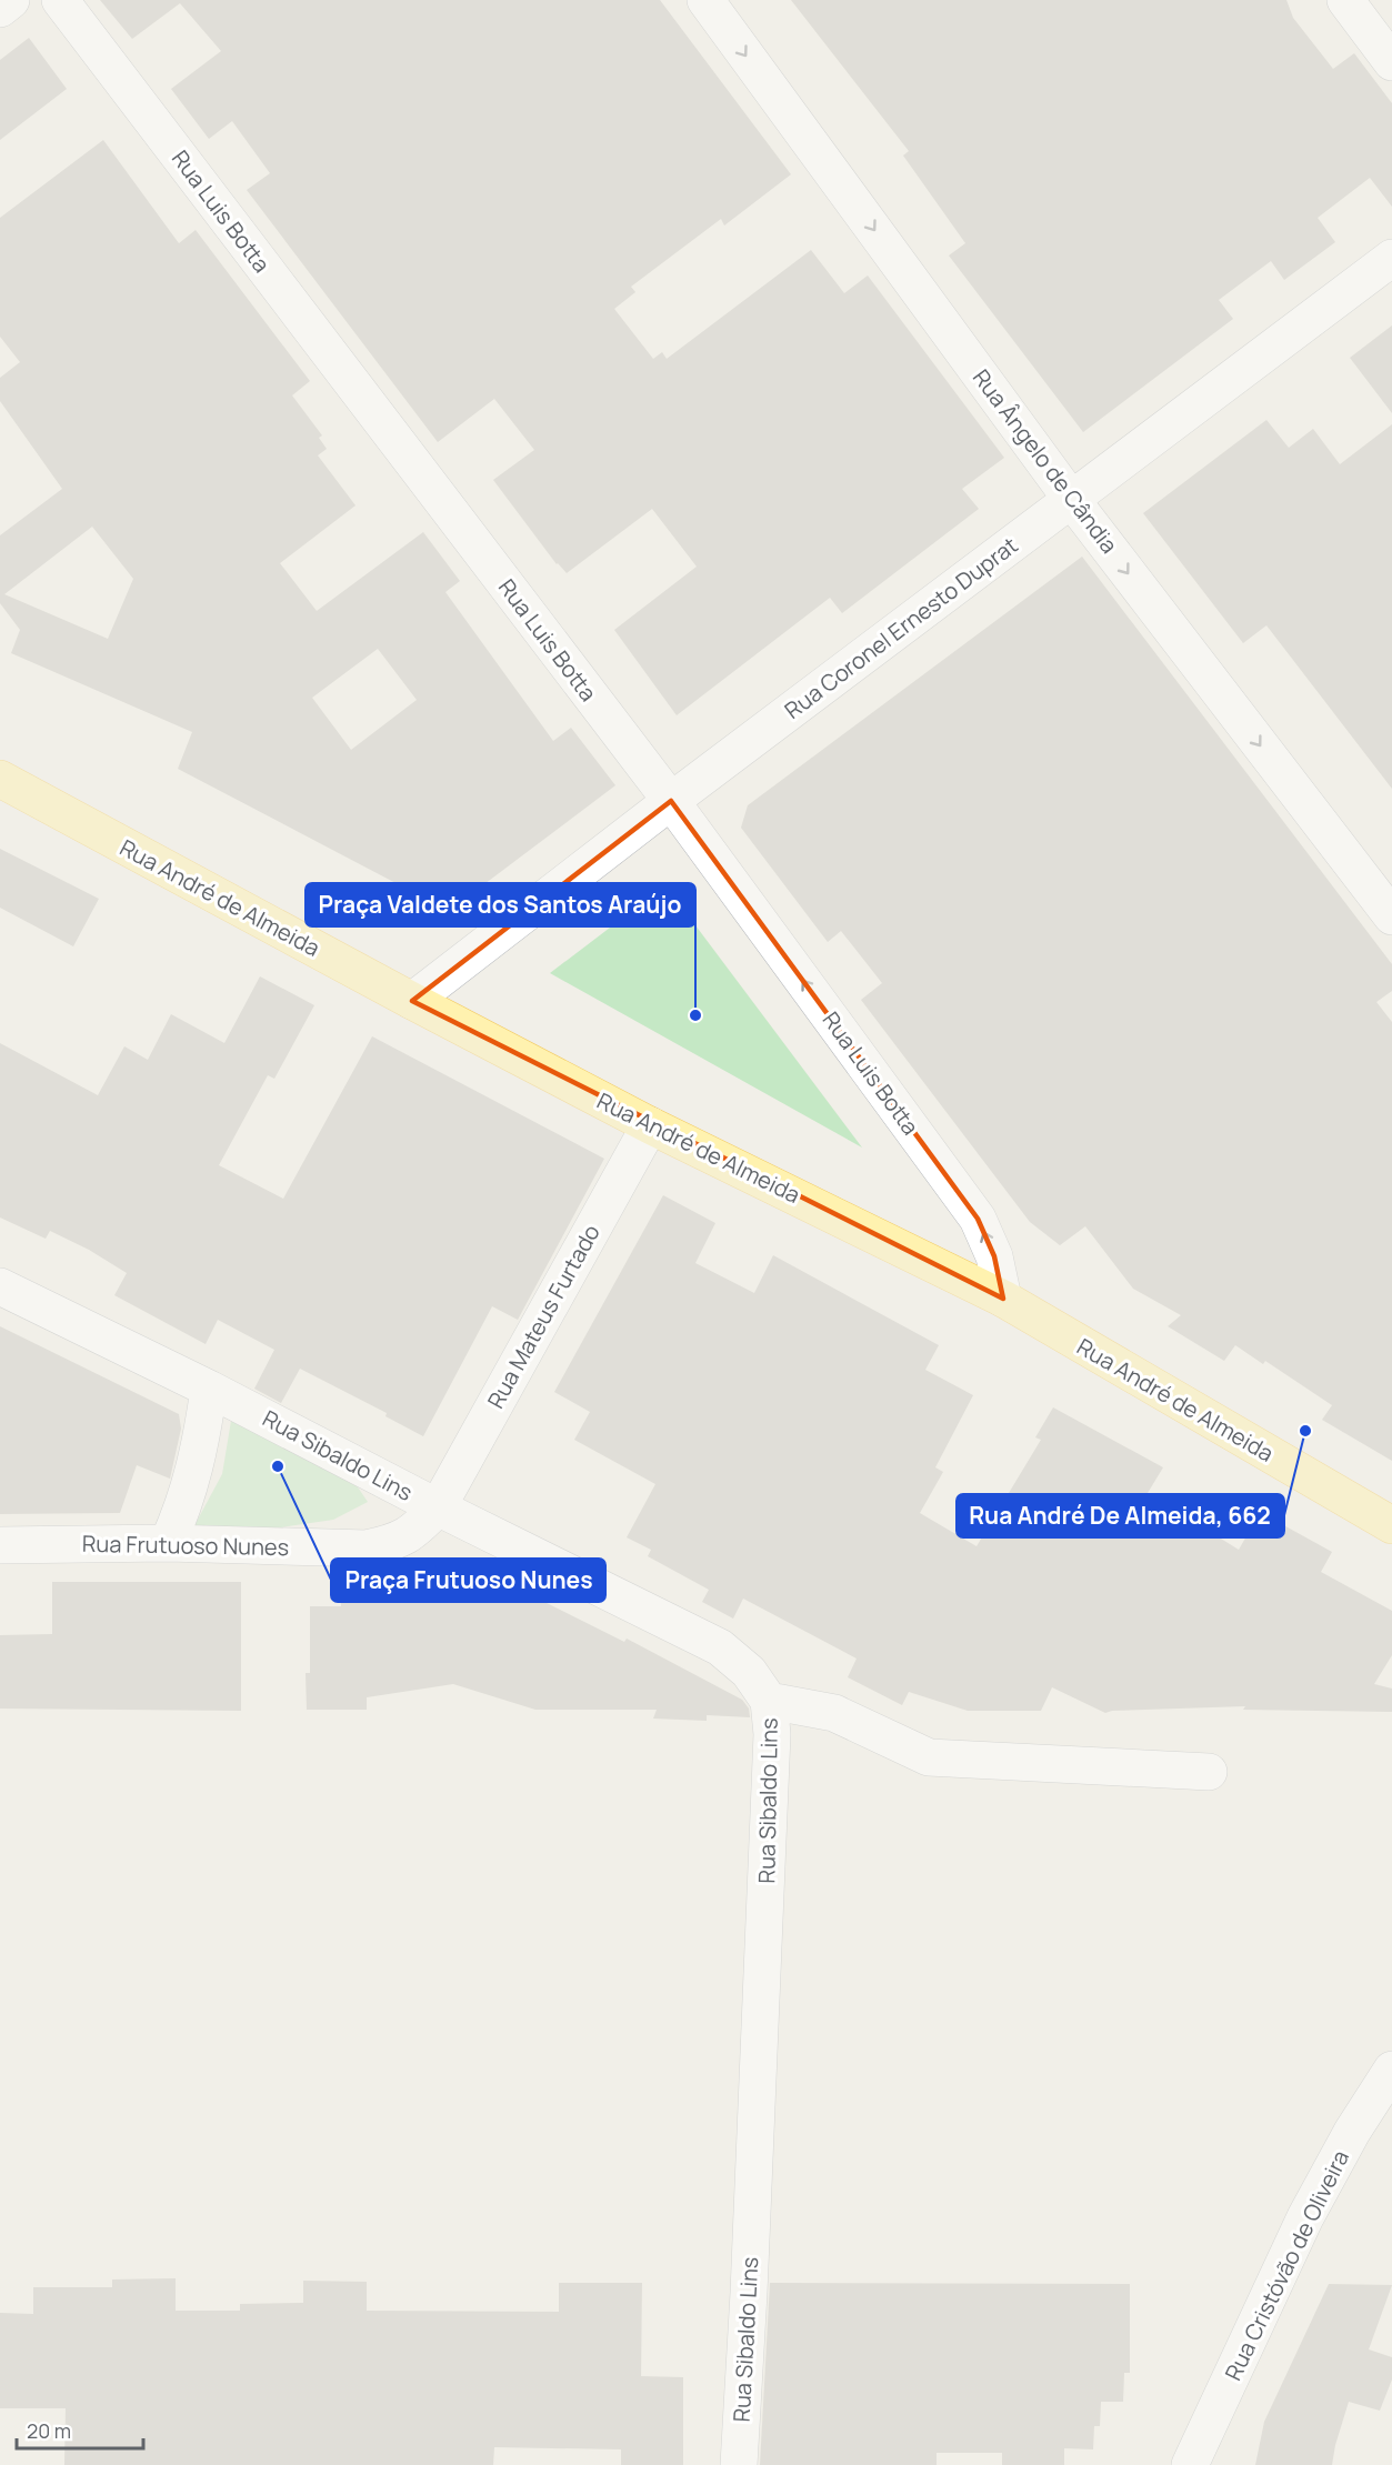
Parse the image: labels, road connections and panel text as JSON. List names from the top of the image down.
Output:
{
  "streets": {
    "main road": ["Rua André de Almeida"],
    "street": [
      "Rua Luis Botta",
      "Rua Ângelo de Cândia",
      "Rua Coronel Ernesto Duprat",
      "Rua Mateus Furtado",
      "Rua Sibaldo Lins",
      "Rua Frutuoso Nunes",
      "Rua Cristóvão de Oliveira"
    ]
  },
  "crossings": [
    ["Rua Luis Botta", "Rua Coronel Ernesto Duprat"],
    ["Rua Luis Botta", "Rua André de Almeida"],
    ["Rua Ângelo de Cândia", "Rua Coronel Ernesto Duprat"],
    ["Rua Coronel Ernesto Duprat", "Rua André de Almeida"],
    ["Rua André de Almeida", "Rua Mateus Furtado"],
    ["Rua Mateus Furtado", "Rua Sibaldo Lins"],
    ["Rua Mateus Furtado", "Rua Frutuoso Nunes"],
    ["Rua Sibaldo Lins", "Rua Frutuoso Nunes"]
  ],
  "one_way": ["Rua Luis Botta", "Rua Ângelo de Cândia"],
  "places": ["Praça Valdete dos Santos Araújo", "Rua André De Almeida, 662", "Praça Frutuoso Nunes"],
  "scale_bar": "20 m"
}
